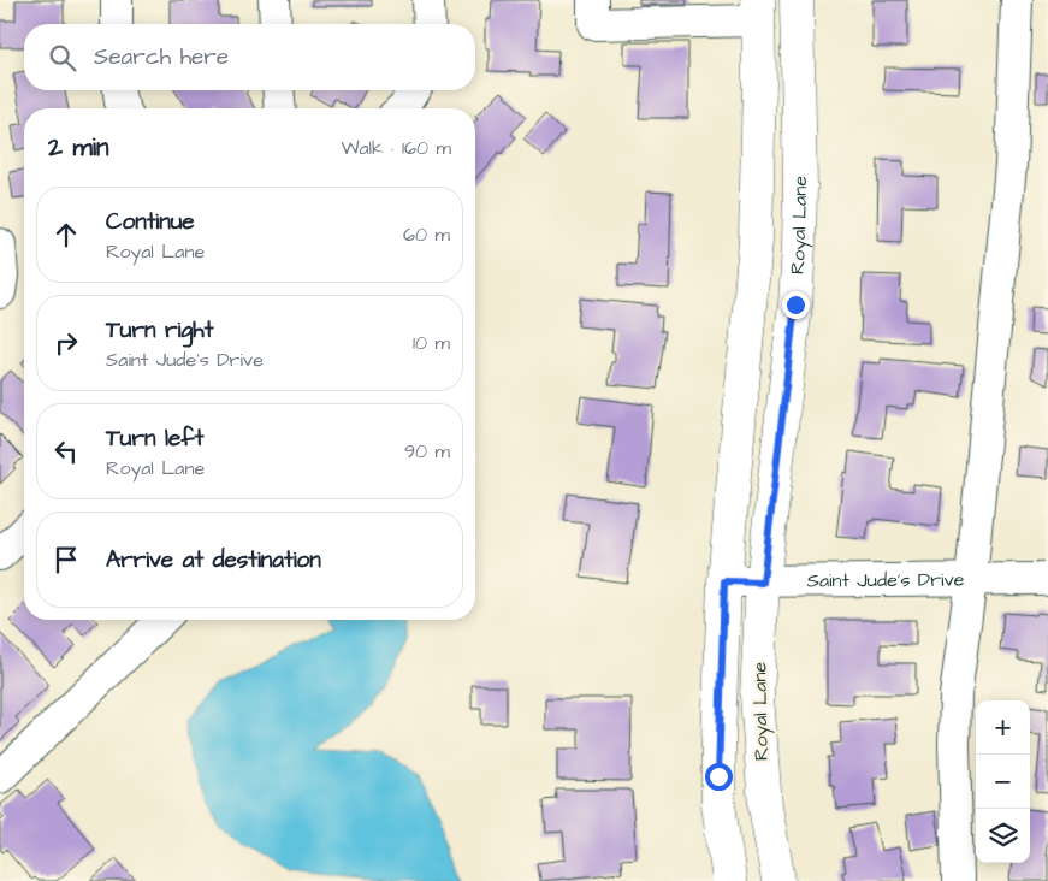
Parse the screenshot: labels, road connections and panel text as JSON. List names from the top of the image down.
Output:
{
  "streets": {
    "main road": ["Royal Lane"],
    "street": ["Saint Jude's Drive"]
  },
  "crossings": [
    ["Royal Lane", "Saint Jude's Drive"]
  ],
  "page": {
    "search": "Search here",
    "heading": ["2 min", "Walk · 160 m"],
    "list": [
      ["Continue", "Royal Lane", "60 m"],
      ["Turn right", "Saint Jude's Drive", "10 m"],
      ["Turn left", "Royal Lane", "90 m"],
      "Arrive at destination"
    ],
    "map_buttons": ["+", "−"]
  }
}
